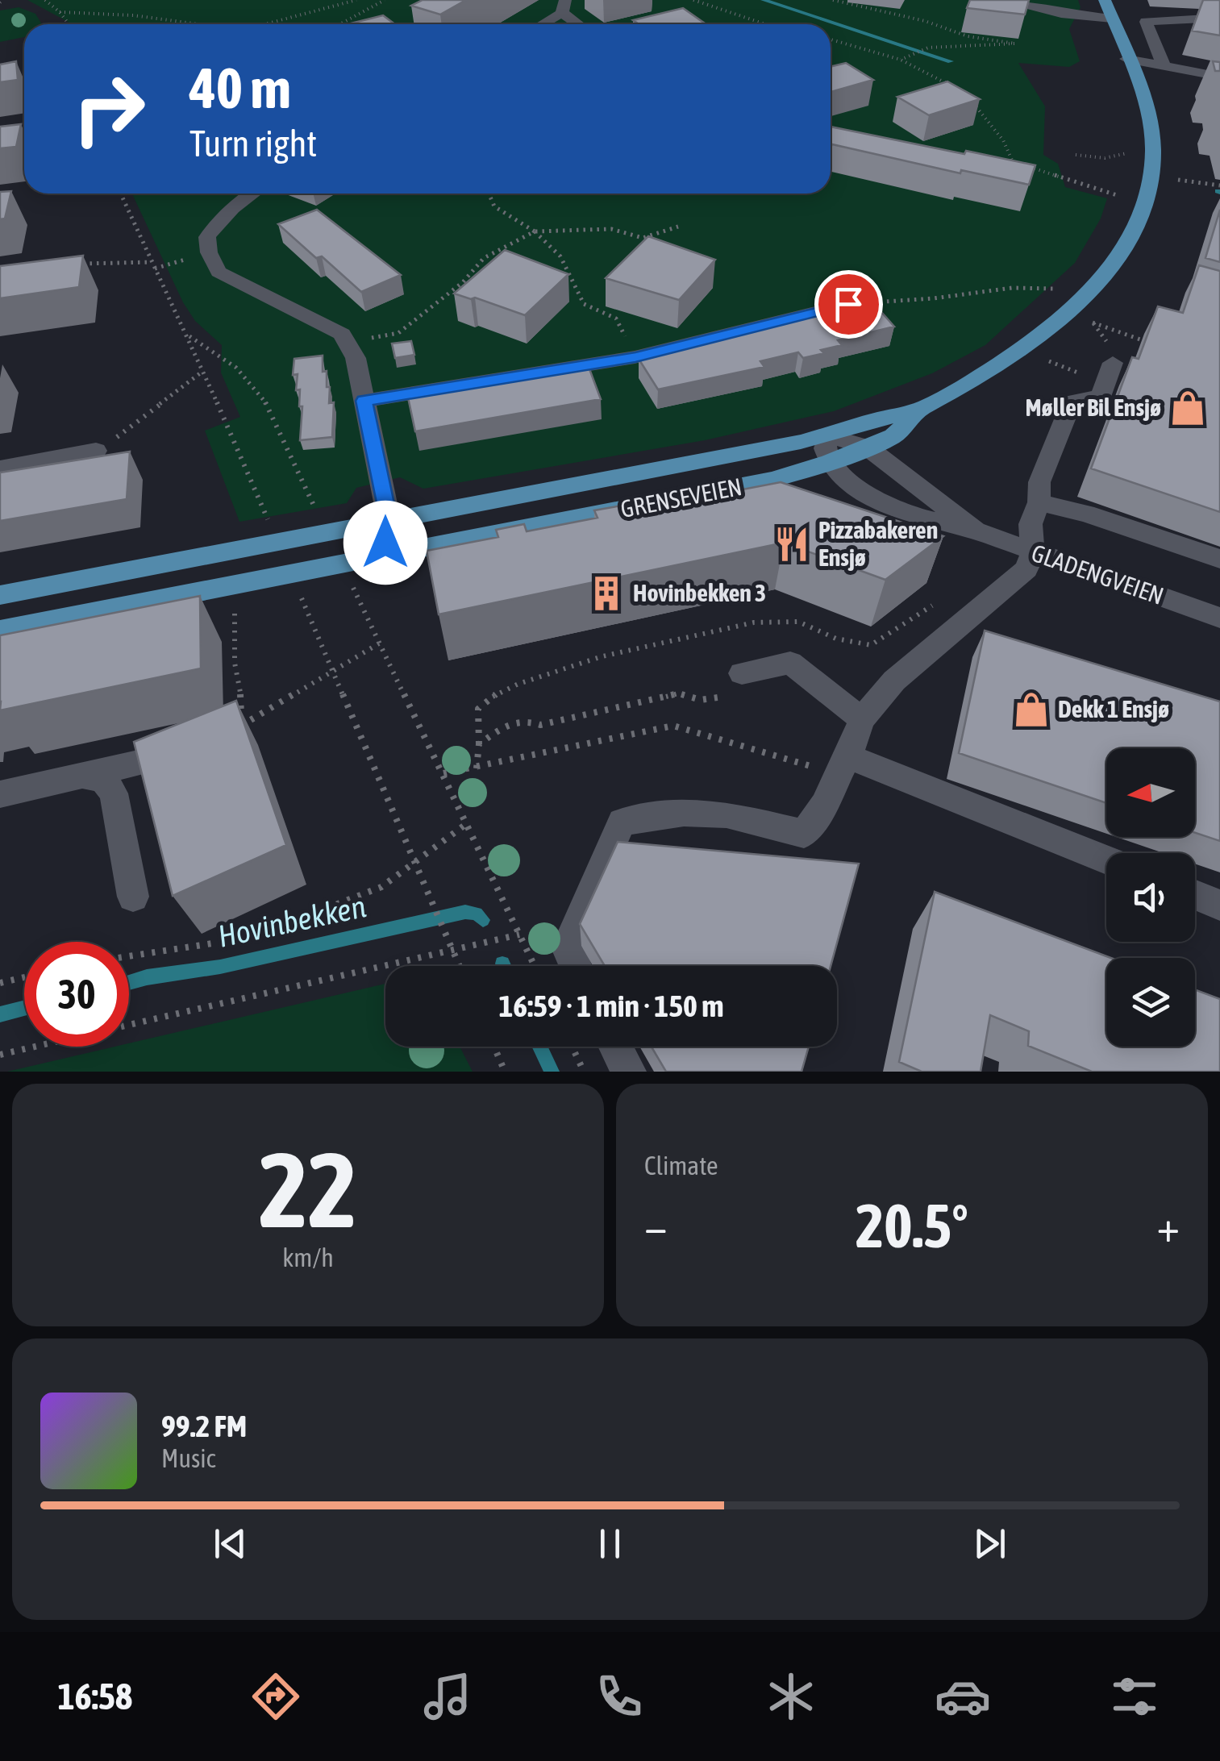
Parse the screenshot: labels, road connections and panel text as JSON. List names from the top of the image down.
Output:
{
  "streets": {
    "main road": ["GRENSEVEIEN"],
    "street": ["GLADENGVEIEN"]
  },
  "crossings": [
    ["GRENSEVEIEN", "GLADENGVEIEN"]
  ],
  "water": ["Hovinbekken"],
  "places": {
    "shop": ["Møller Bil Ensjø", "Dekk 1 Ensjø"],
    "restaurant": ["Pizzabakeren Ensjø"],
    "building": ["Hovinbekken 3"]
  },
  "north": "left",
  "page": {
    "turn": ["40 m", "Turn right"],
    "limit": "30",
    "trip": "16:59 · 1 min · 150 m",
    "tile": [
      ["22", "km/h"],
      "Climate"
    ],
    "heat": ["−", "20.5°", "+"],
    "song": ["99.2 FM", "Music"],
    "tabs": "16:58"
  }
}
